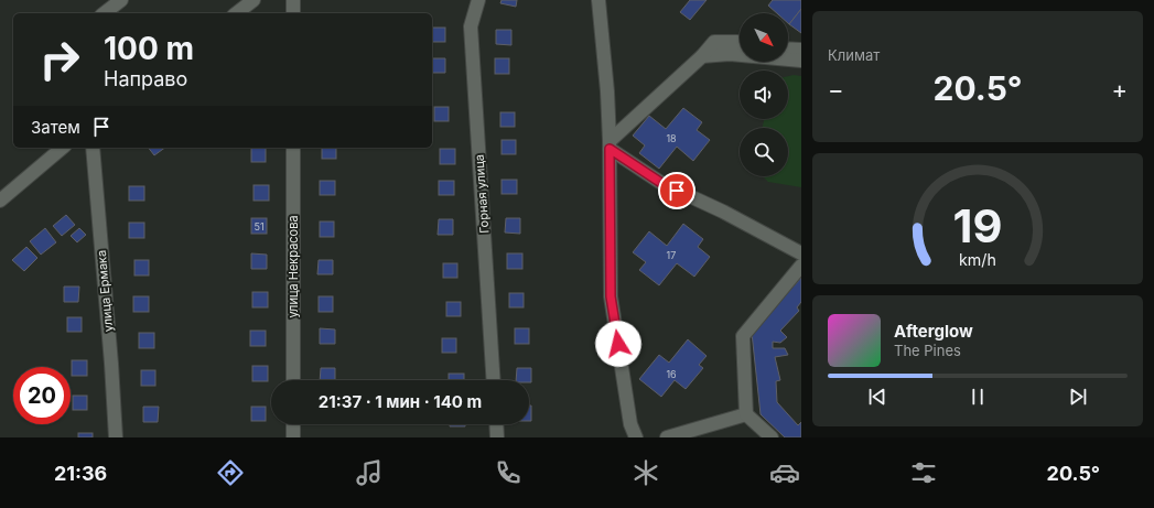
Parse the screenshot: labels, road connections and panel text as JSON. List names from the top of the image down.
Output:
{
  "streets": {
    "street": ["Горная улица", "улица Некрасова", "улица Ермака"]
  },
  "house_numbers": [
    "18",
    "51",
    "17",
    "16"
  ],
  "north": "bottom right",
  "page": {
    "tile": "Климат",
    "turn": ["100 m", "Направо"],
    "heat": ["−", "20.5°", "+"],
    "then": "Затем",
    "song": ["Afterglow", "The Pines"],
    "limit": "20",
    "trip": "21:37 · 1 мин · 140 m",
    "tabs": ["21:36", "20.5°"],
    "gauge": ["19", "km/h"]
  }
}
